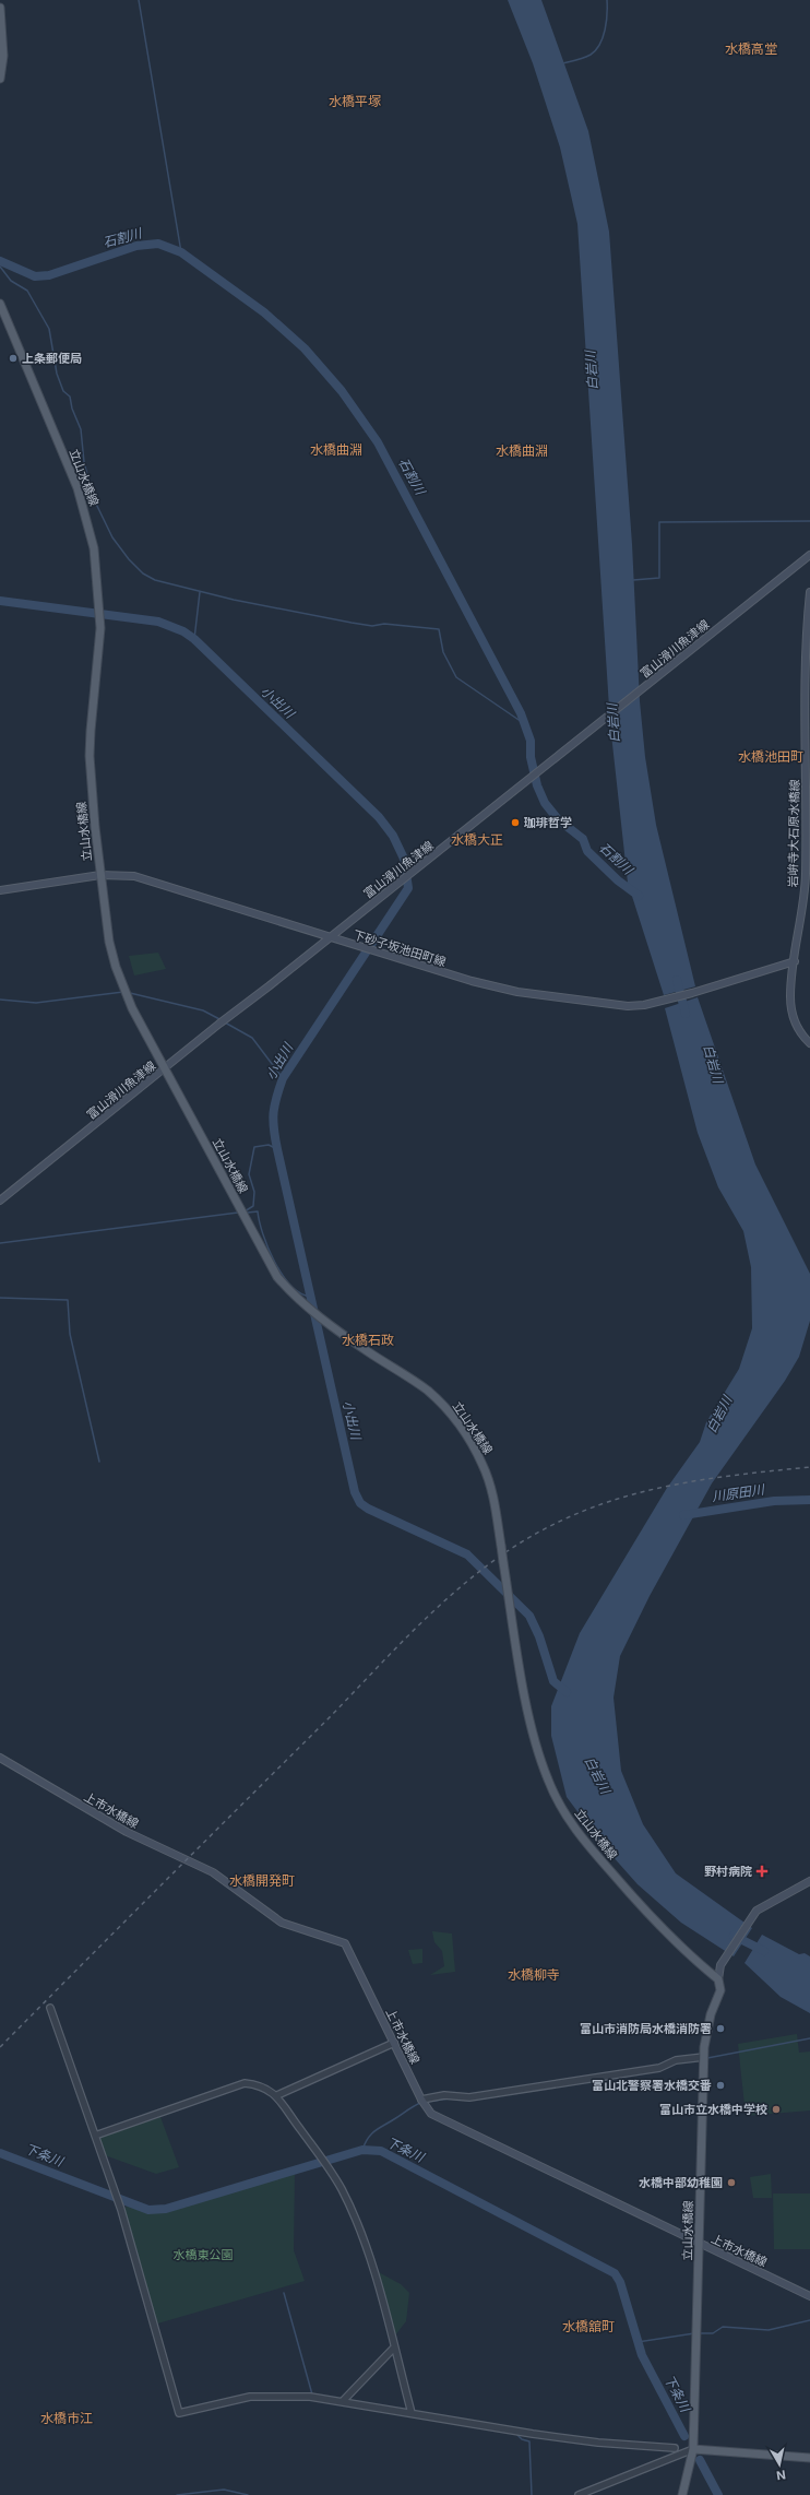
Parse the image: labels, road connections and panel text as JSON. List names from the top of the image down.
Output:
{
  "streets": {
    "main road": [
      "立山水橋線",
      "富山滑川魚津線",
      "岩峅寺大石原水橋線",
      "下砂子坂池田町線",
      "上市水橋線"
    ]
  },
  "crossings": [
    ["立山水橋線", "富山滑川魚津線"],
    ["立山水橋線", "下砂子坂池田町線"],
    ["立山水橋線", "上市水橋線"],
    ["富山滑川魚津線", "下砂子坂池田町線"],
    ["岩峅寺大石原水橋線", "下砂子坂池田町線"]
  ],
  "districts": [
    "水橋高堂",
    "水橋平塚",
    "水橋曲淵",
    "水橋曲淵",
    "水橋池田町",
    "水橋大正",
    "水橋石政",
    "水橋開発町",
    "水橋柳寺",
    "水橋舘町",
    "水橋市江"
  ],
  "water": [
    "石割川",
    "白岩川",
    "小出川",
    "川原田川",
    "下条川"
  ],
  "parks": ["水橋東公園"],
  "places": {
    "other": [
      "上条郵便局",
      "珈琲哲学",
      "富山市消防局水橋消防署",
      "富山北警察署水橋交番",
      "富山市立水橋中学校",
      "水橋中部幼稚園"
    ],
    "health": ["野村病院"]
  },
  "north": "bottom"
}
